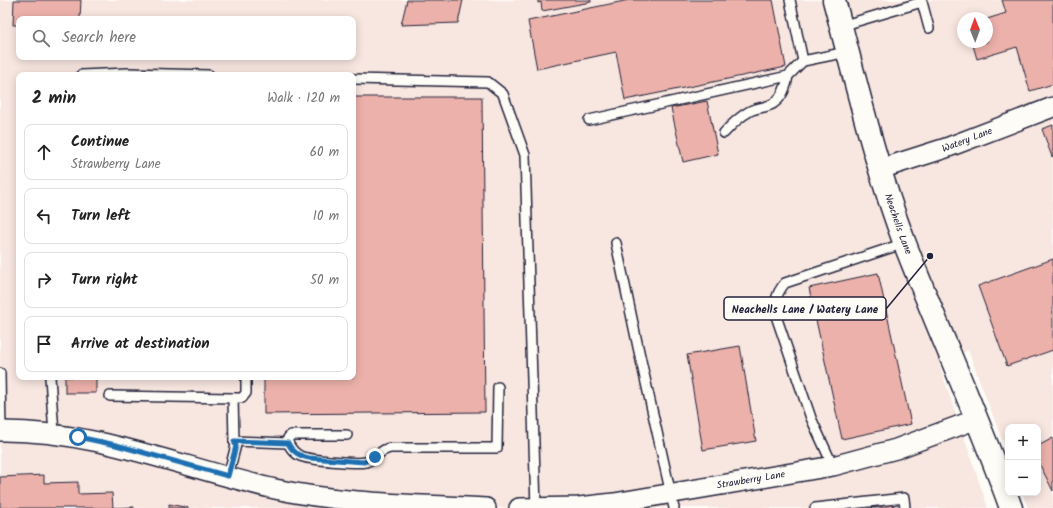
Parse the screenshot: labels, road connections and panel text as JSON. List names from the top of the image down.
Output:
{
  "streets": {
    "street": ["Watery Lane", "Neachells Lane", "Strawberry Lane"]
  },
  "crossings": [
    ["Watery Lane", "Neachells Lane"],
    ["Neachells Lane", "Strawberry Lane"]
  ],
  "places": ["Neachells Lane / Watery Lane"],
  "north": "top",
  "page": {
    "search": "Search here",
    "heading": ["2 min", "Walk · 120 m"],
    "list": [
      ["Continue", "Strawberry Lane", "60 m"],
      ["Turn left", "10 m"],
      ["Turn right", "50 m"],
      "Arrive at destination"
    ],
    "map_buttons": ["+", "−"]
  }
}
